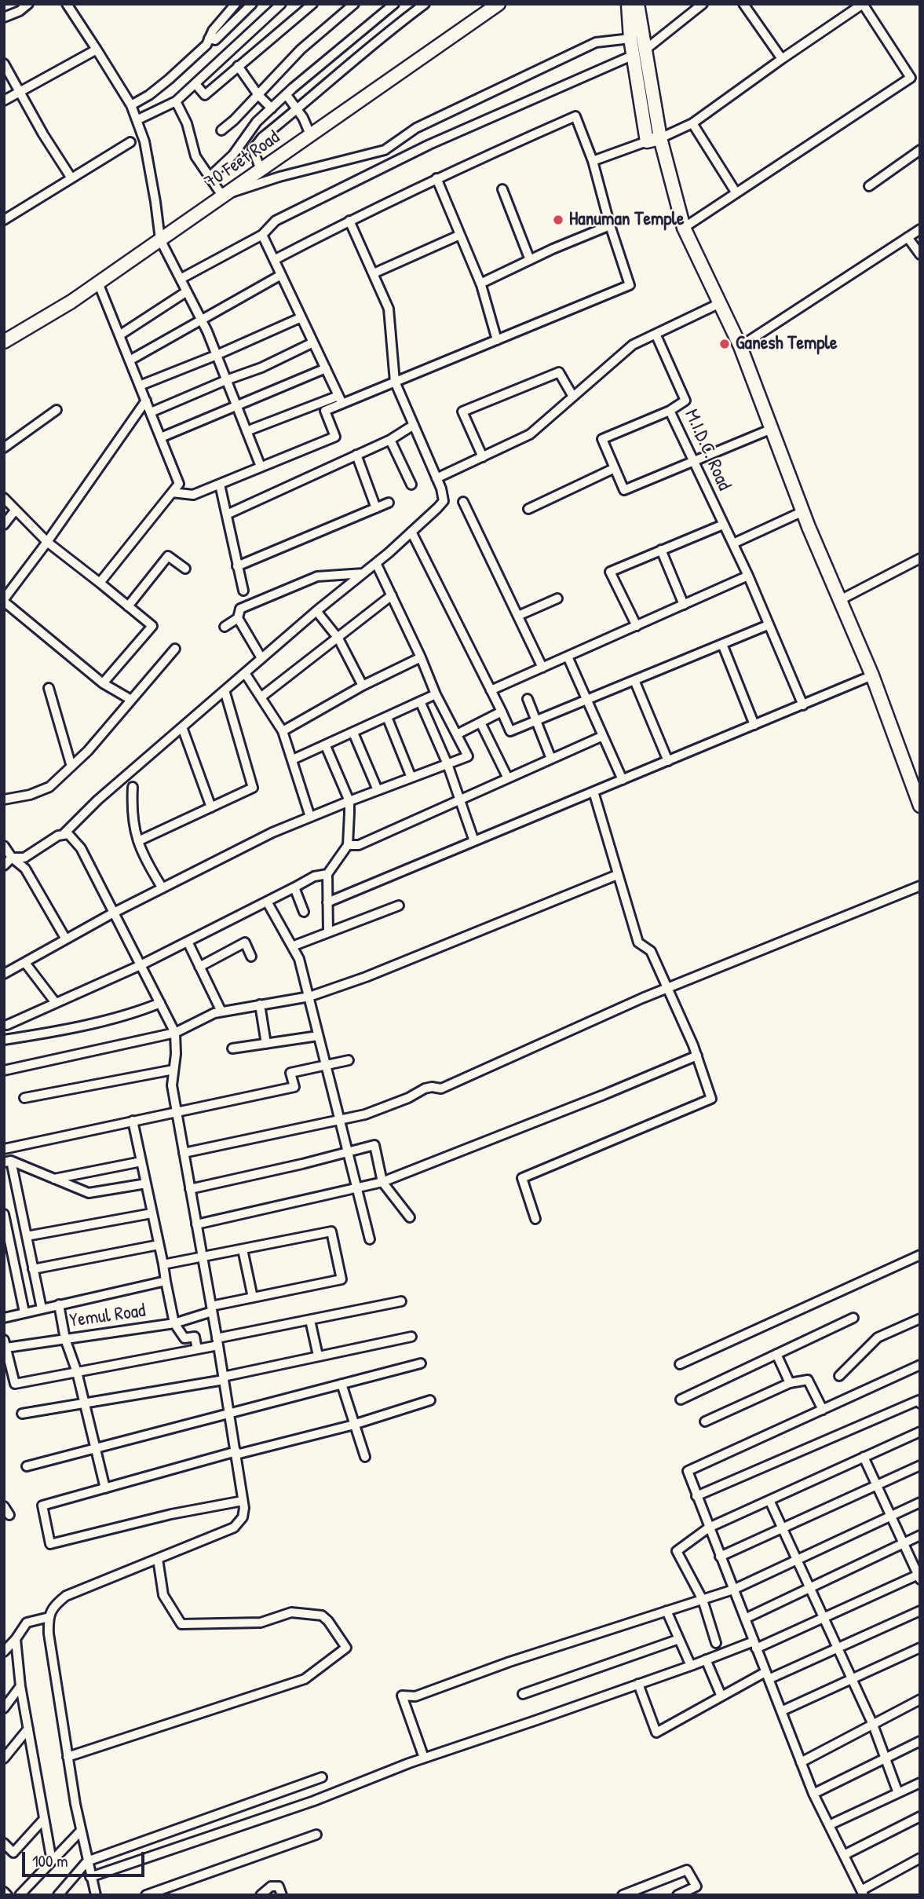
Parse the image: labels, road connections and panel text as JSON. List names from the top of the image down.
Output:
{
  "streets": {
    "main road": ["70 Feet Road"],
    "street": ["M.I.D.C. Road", "Yemul Road"]
  },
  "places": ["Hanuman Temple", "Ganesh Temple"],
  "scale_bar": "100 m"
}
